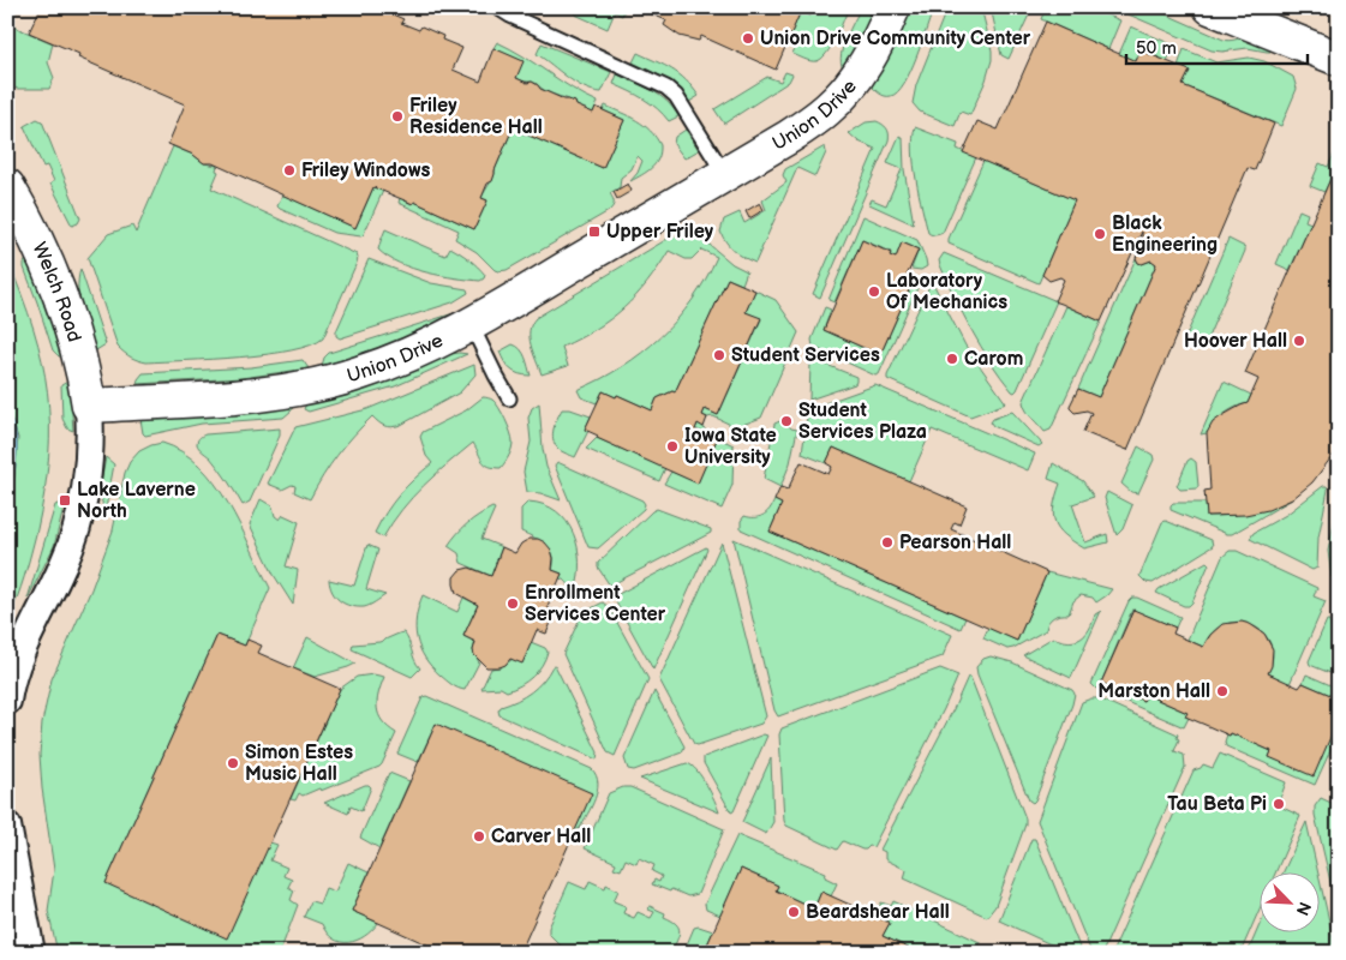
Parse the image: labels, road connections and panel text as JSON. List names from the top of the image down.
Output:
{
  "streets": {
    "street": ["Union Drive", "Welch Road"]
  },
  "crossings": [
    ["Union Drive", "Welch Road"]
  ],
  "places": {
    "other": [
      "Union Drive Community Center",
      "Friley Residence Hall",
      "Friley Windows",
      "Black Engineering",
      "Laboratory Of Mechanics",
      "Hoover Hall",
      "Student Services",
      "Carom",
      "Student Services Plaza",
      "Iowa State University",
      "Pearson Hall",
      "Enrollment Services Center",
      "Marston Hall",
      "Simon Estes Music Hall",
      "Tau Beta Pi",
      "Carver Hall",
      "Beardshear Hall"
    ],
    "transit": ["Upper Friley", "Lake Laverne North"]
  },
  "scale_bar": "50 m",
  "north": "bottom right"
}
